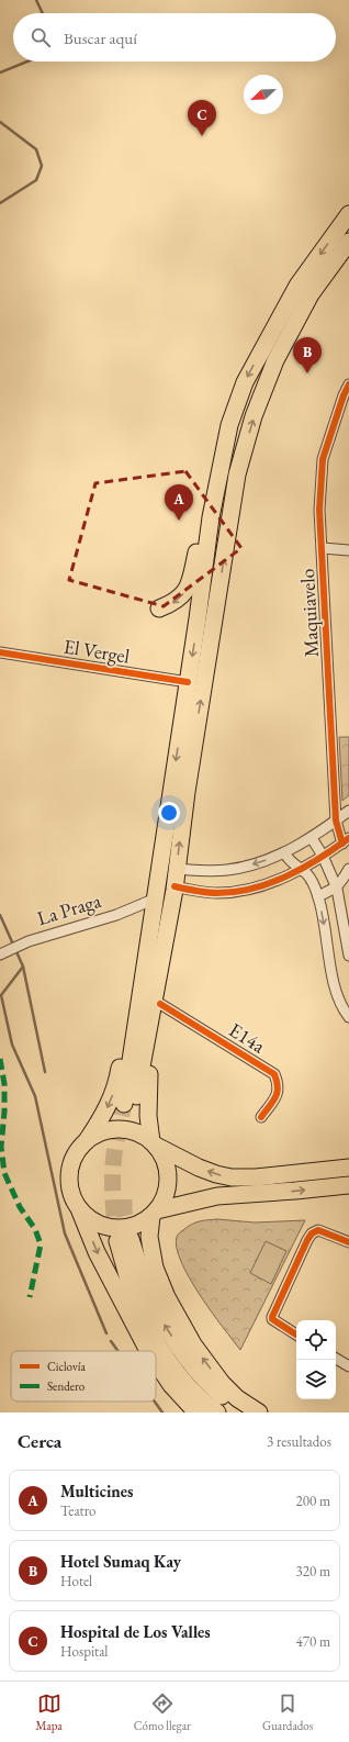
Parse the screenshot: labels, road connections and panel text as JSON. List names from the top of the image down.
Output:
{
  "streets": {
    "street": [
      "Maquiavelo",
      "El Vergel",
      "La Praga",
      "E14a"
    ]
  },
  "legend": ["Ciclovía", "Sendero"],
  "north": "bottom left",
  "page": {
    "search": "Buscar aquí",
    "pins": ["C", "B", "A"],
    "heading": ["Cerca", "3 resultados"],
    "list": [
      {
        "mark": "A",
        "name": "Multicines",
        "note": "Teatro",
        "value": "200 m"
      },
      {
        "mark": "B",
        "name": "Hotel Sumaq Kay",
        "note": "Hotel",
        "value": "320 m"
      },
      {
        "mark": "C",
        "name": "Hospital de Los Valles",
        "note": "Hospital",
        "value": "470 m"
      }
    ],
    "nav": ["Mapa", "Cómo llegar", "Guardados"]
  }
}
